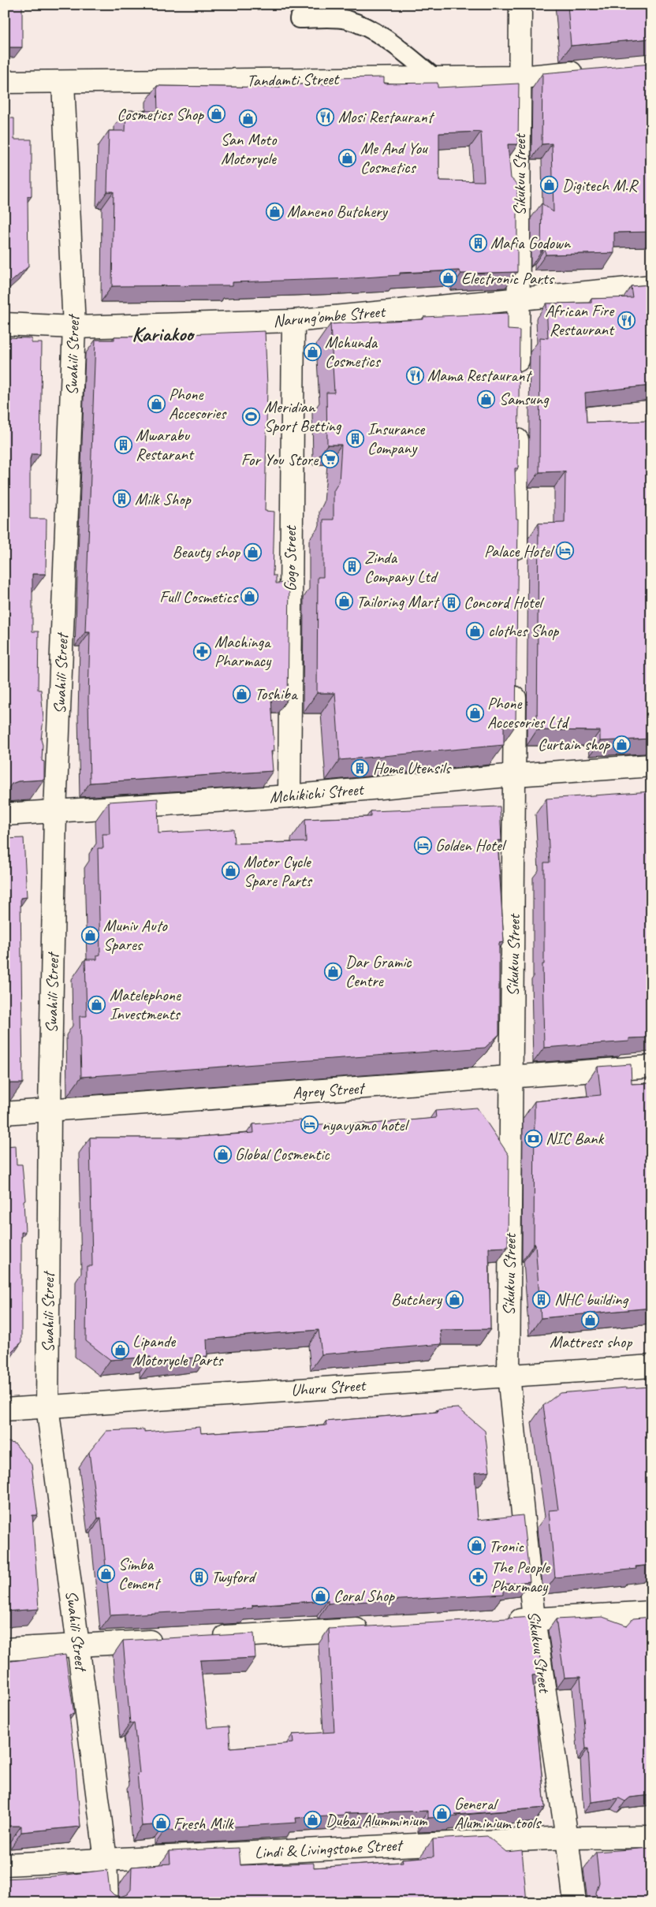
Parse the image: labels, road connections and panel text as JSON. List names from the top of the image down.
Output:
{
  "streets": {
    "street": [
      "Tandamti Street",
      "Sikukuu Street",
      "Narung'ombe Street",
      "Swahili Street",
      "Gogo Street",
      "Mchikichi Street",
      "Agrey Street",
      "Uhuru Street",
      "Lindi & Livingstone Street"
    ]
  },
  "crossings": [
    ["Tandamti Street", "Sikukuu Street"],
    ["Tandamti Street", "Swahili Street"],
    ["Sikukuu Street", "Narung'ombe Street"],
    ["Sikukuu Street", "Mchikichi Street"],
    ["Sikukuu Street", "Agrey Street"],
    ["Sikukuu Street", "Uhuru Street"],
    ["Sikukuu Street", "Lindi & Livingstone Street"],
    ["Narung'ombe Street", "Swahili Street"],
    ["Narung'ombe Street", "Gogo Street"],
    ["Swahili Street", "Mchikichi Street"],
    ["Swahili Street", "Agrey Street"],
    ["Swahili Street", "Uhuru Street"],
    ["Swahili Street", "Lindi & Livingstone Street"],
    ["Gogo Street", "Mchikichi Street"]
  ],
  "districts": ["Kariakoo"],
  "places": {
    "shop": [
      "Cosmetics Shop",
      "San Moto Motorycle",
      "Me And You Cosmetics",
      "Digitech M.R",
      "Maneno Butchery",
      "Electronic Parts",
      "Mchunda Cosmetics",
      "Samsung",
      "Phone Accesories",
      "Beauty shop",
      "Full Cosmetics",
      "Tailoring Mart",
      "clothes Shop",
      "Toshiba",
      "Phone Accesories Ltd",
      "Curtain shop",
      "Motor Cycle Spare Parts",
      "Muniv Auto Spares",
      "Dar Gramic Centre",
      "Matelephone Investments",
      "Global Cosmentic",
      "Butchery",
      "Mattress shop",
      "Lipande Motorycle Parts",
      "Tronic",
      "Simba Cement",
      "Coral Shop",
      "General Aluminium tools",
      "Dubai Alumminium",
      "Fresh Milk"
    ],
    "restaurant": ["Mosi Restaurant", "African Fire Restaurant", "Mama Restaurant"],
    "building": [
      "Mafia Godown",
      "Insurance Company",
      "Mwarabu Restarant",
      "Milk Shop",
      "Zinda Company Ltd",
      "Concord Hotel",
      "Home Utensils",
      "NHC building",
      "Twyford"
    ],
    "sports": ["Meridian Sport Betting"],
    "supermarket": ["For You Store"],
    "hotel": ["Palace Hotel", "Golden Hotel", "nyavyamo hotel"],
    "pharmacy": ["Machinga Pharmacy", "The People Pharmacy"],
    "bank": ["NIC Bank"]
  }
}
